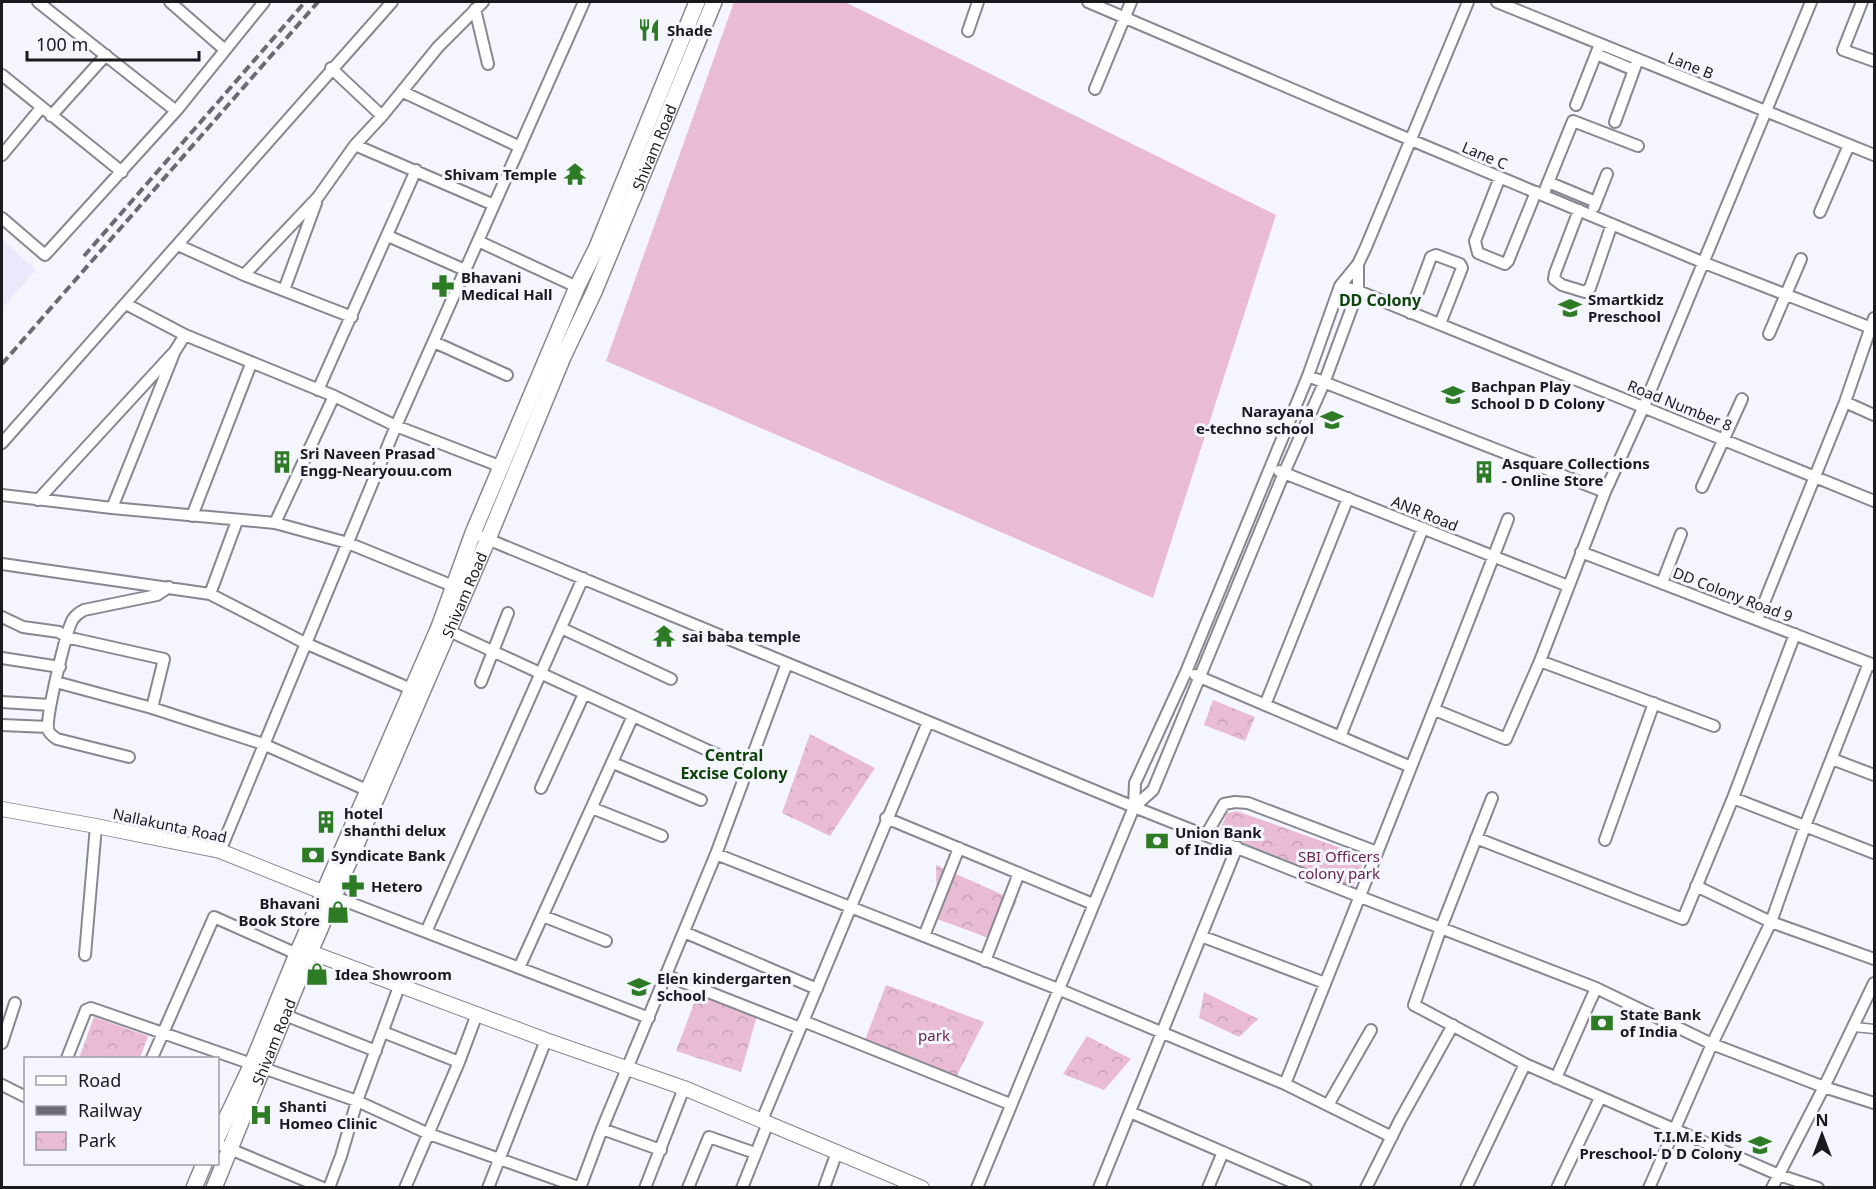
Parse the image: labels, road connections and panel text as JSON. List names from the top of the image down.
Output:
{
  "streets": {
    "main road": ["Shivam Road"],
    "street": [
      "Lane B",
      "Lane C",
      "Road Number 8",
      "ANR Road",
      "DD Colony Road 9",
      "Nallakunta Road"
    ]
  },
  "crossings": [
    ["Shivam Road", "Nallakunta Road"]
  ],
  "districts": ["DD Colony", "Central Excise Colony"],
  "parks": ["SBI Officers colony park", "park"],
  "places": {
    "restaurant": ["Shade"],
    "temple": ["Shivam Temple", "sai baba temple"],
    "pharmacy": ["Bhavani Medical Hall", "Hetero"],
    "school or university": [
      "Smartkidz Preschool",
      "Bachpan Play School D D Colony",
      "Narayana e-techno school",
      "Elen kindergarten School",
      "T.I.M.E. Kids Preschool- D D Colony"
    ],
    "building": ["Sri Naveen Prasad Engg-Nearyouu.com", "Asquare Collections - Online Store", "hotel shanthi delux"],
    "bank": ["Union Bank of India", "Syndicate Bank", "State Bank of India"],
    "shop": ["Bhavani Book Store", "Idea Showroom"],
    "hospital": ["Shanti Homeo Clinic"]
  },
  "legend": ["Road", "Railway", "Park"],
  "scale_bar": "100 m",
  "north": "top"
}
